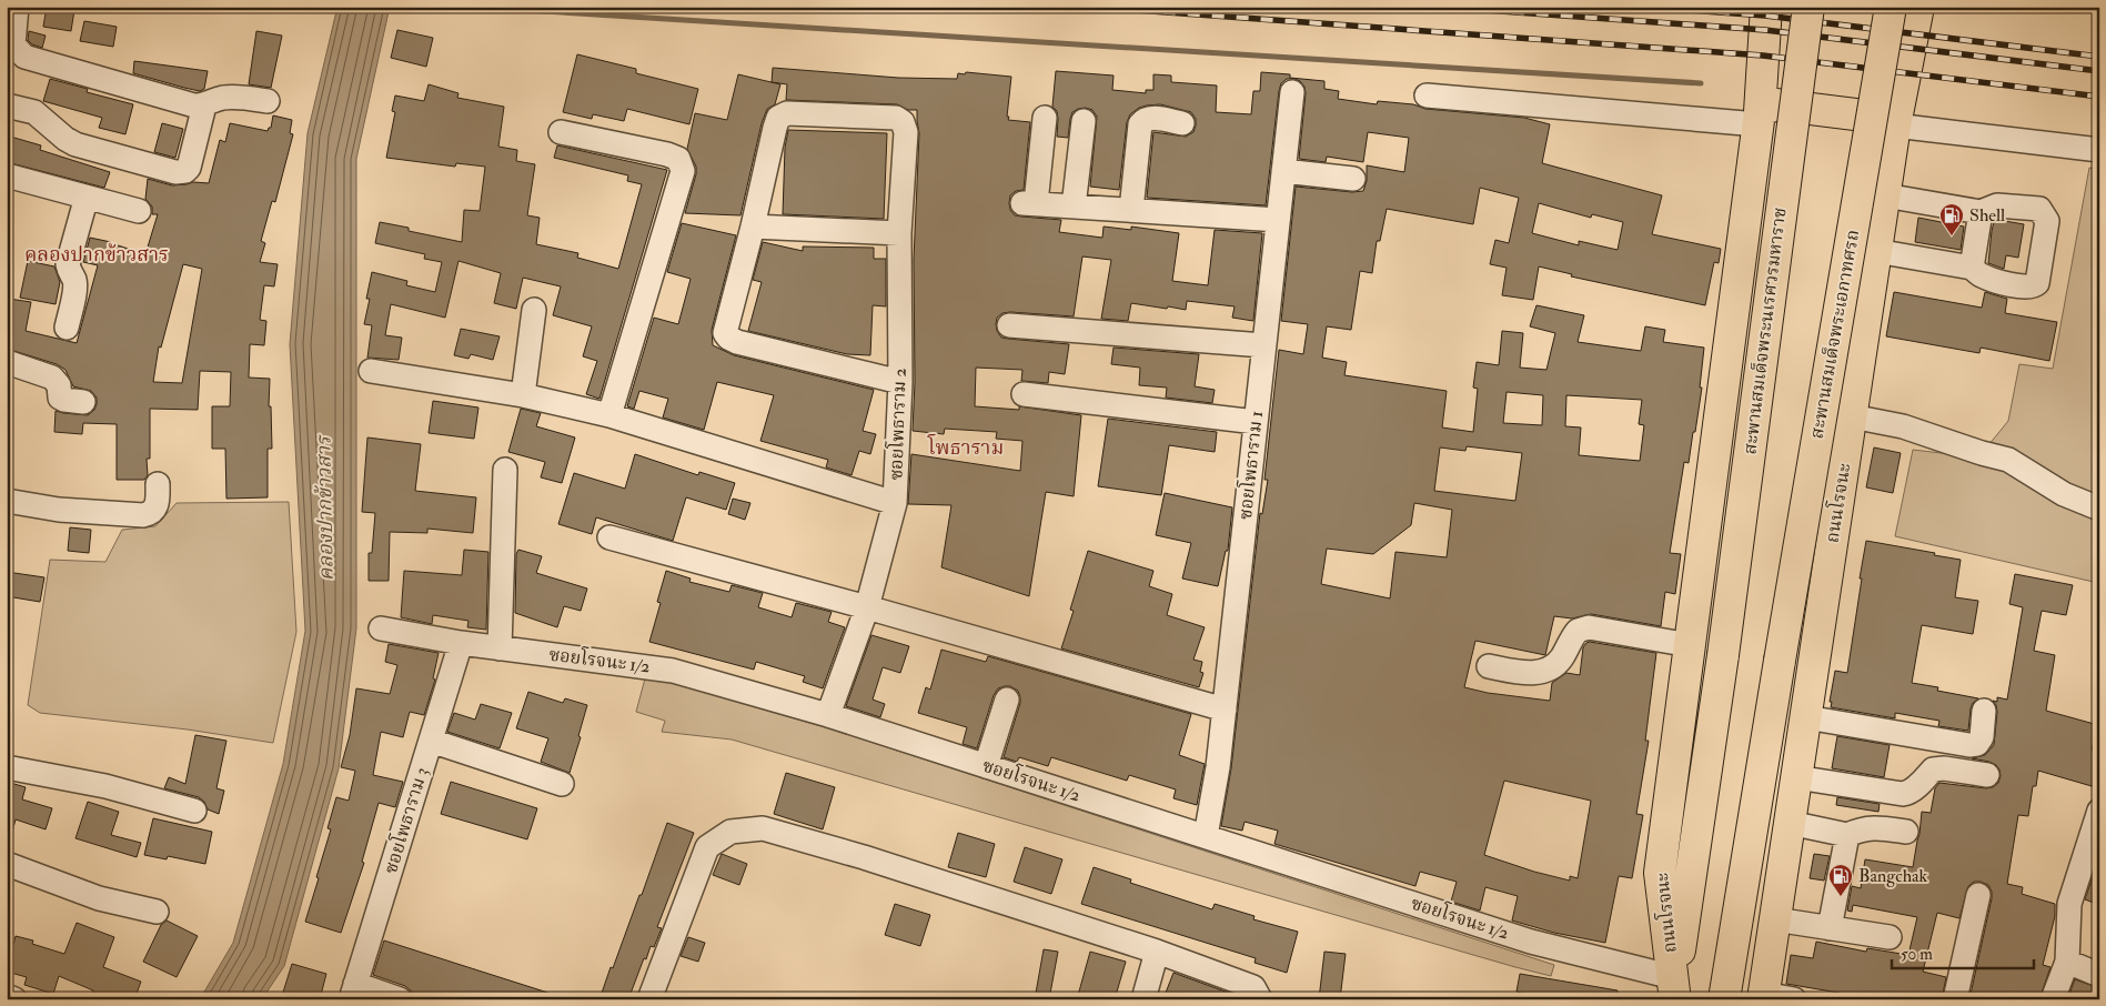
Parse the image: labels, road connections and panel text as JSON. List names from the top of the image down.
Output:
{
  "streets": {
    "main road": ["สะพานสมเด็จพระนเรศวรมหาราช", "สะพานสมเด็จพระเอกาทศรถ", "ถนนโรจนะ"],
    "street": [
      "ซอยโพธาราม 2",
      "ซอยโพธาราม 1",
      "ซอยโรจนะ 1/2",
      "ซอยโพธาราม 3"
    ]
  },
  "crossings": [
    ["สะพานสมเด็จพระนเรศวรมหาราช", "ถนนโรจนะ"],
    ["ซอยโพธาราม 2", "ซอยโรจนะ 1/2"],
    ["ซอยโพธาราม 1", "ซอยโรจนะ 1/2"],
    ["ถนนโรจนะ", "ซอยโรจนะ 1/2"],
    ["ซอยโรจนะ 1/2", "ซอยโพธาราม 3"]
  ],
  "districts": ["คลองปากข้าวสาร", "โพธาราม"],
  "water": ["คลองปากข้าวสาร"],
  "places": {
    "fuel station": ["Shell", "Bangchak"]
  },
  "scale_bar": "50 m"
}
